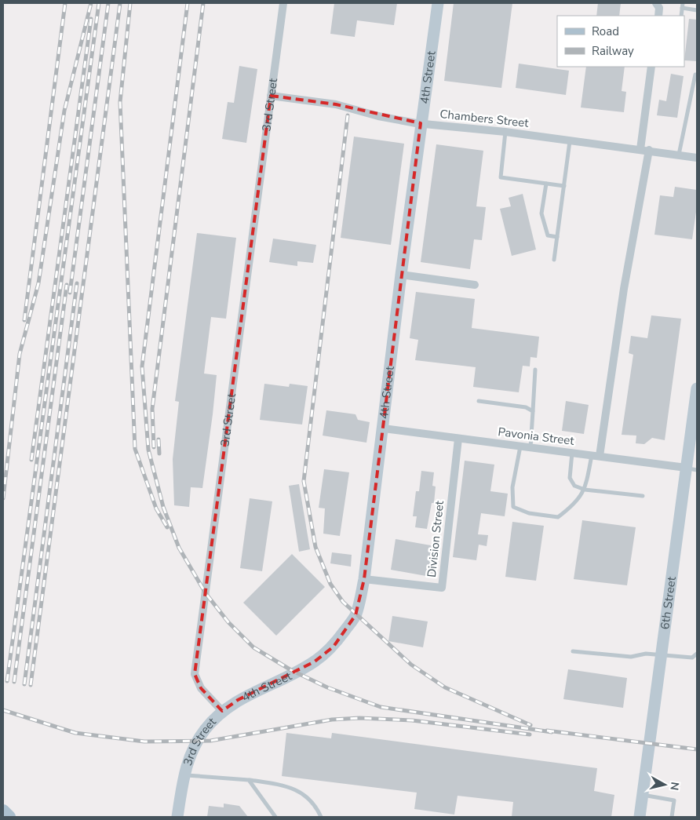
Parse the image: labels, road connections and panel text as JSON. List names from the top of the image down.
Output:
{
  "streets": {
    "main road": ["4th Street", "3rd Street", "6th Street"],
    "street": ["Chambers Street", "Pavonia Street", "Division Street"]
  },
  "crossings": [
    ["4th Street", "3rd Street"],
    ["4th Street", "Chambers Street"],
    ["4th Street", "Pavonia Street"],
    ["4th Street", "Division Street"],
    ["3rd Street", "Chambers Street"],
    ["Pavonia Street", "Division Street"],
    ["Pavonia Street", "6th Street"]
  ],
  "legend": ["Road", "Railway"],
  "north": "right"
}
